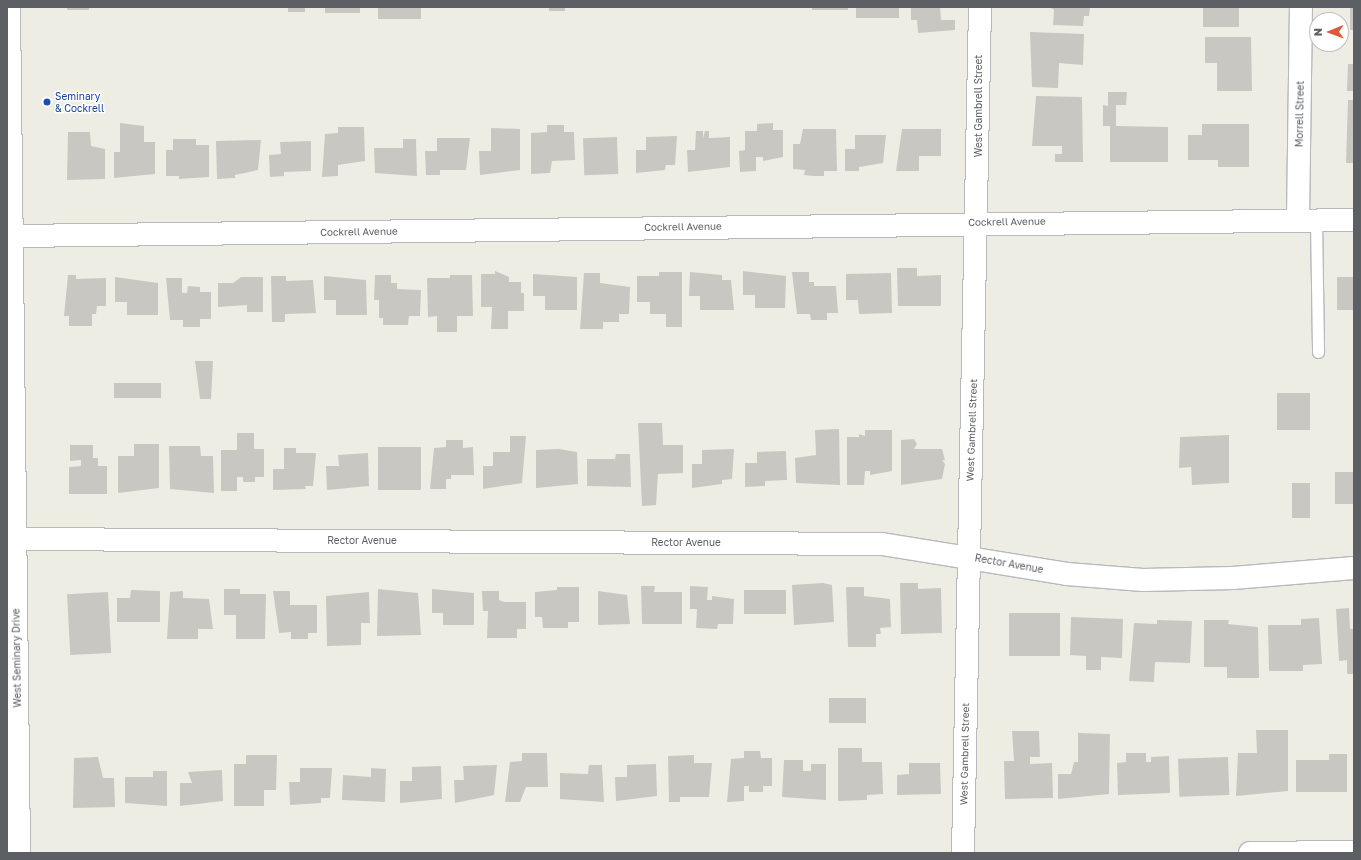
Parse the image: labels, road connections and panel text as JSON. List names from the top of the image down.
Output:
{
  "streets": {
    "street": [
      "West Gambrell Street",
      "Morrell Street",
      "Cockrell Avenue",
      "Rector Avenue",
      "West Seminary Drive"
    ]
  },
  "crossings": [
    ["West Gambrell Street", "Cockrell Avenue"],
    ["West Gambrell Street", "Rector Avenue"],
    ["Morrell Street", "Cockrell Avenue"],
    ["Cockrell Avenue", "West Seminary Drive"],
    ["Rector Avenue", "West Seminary Drive"]
  ],
  "places": ["Seminary & Cockrell"],
  "north": "left"
}
